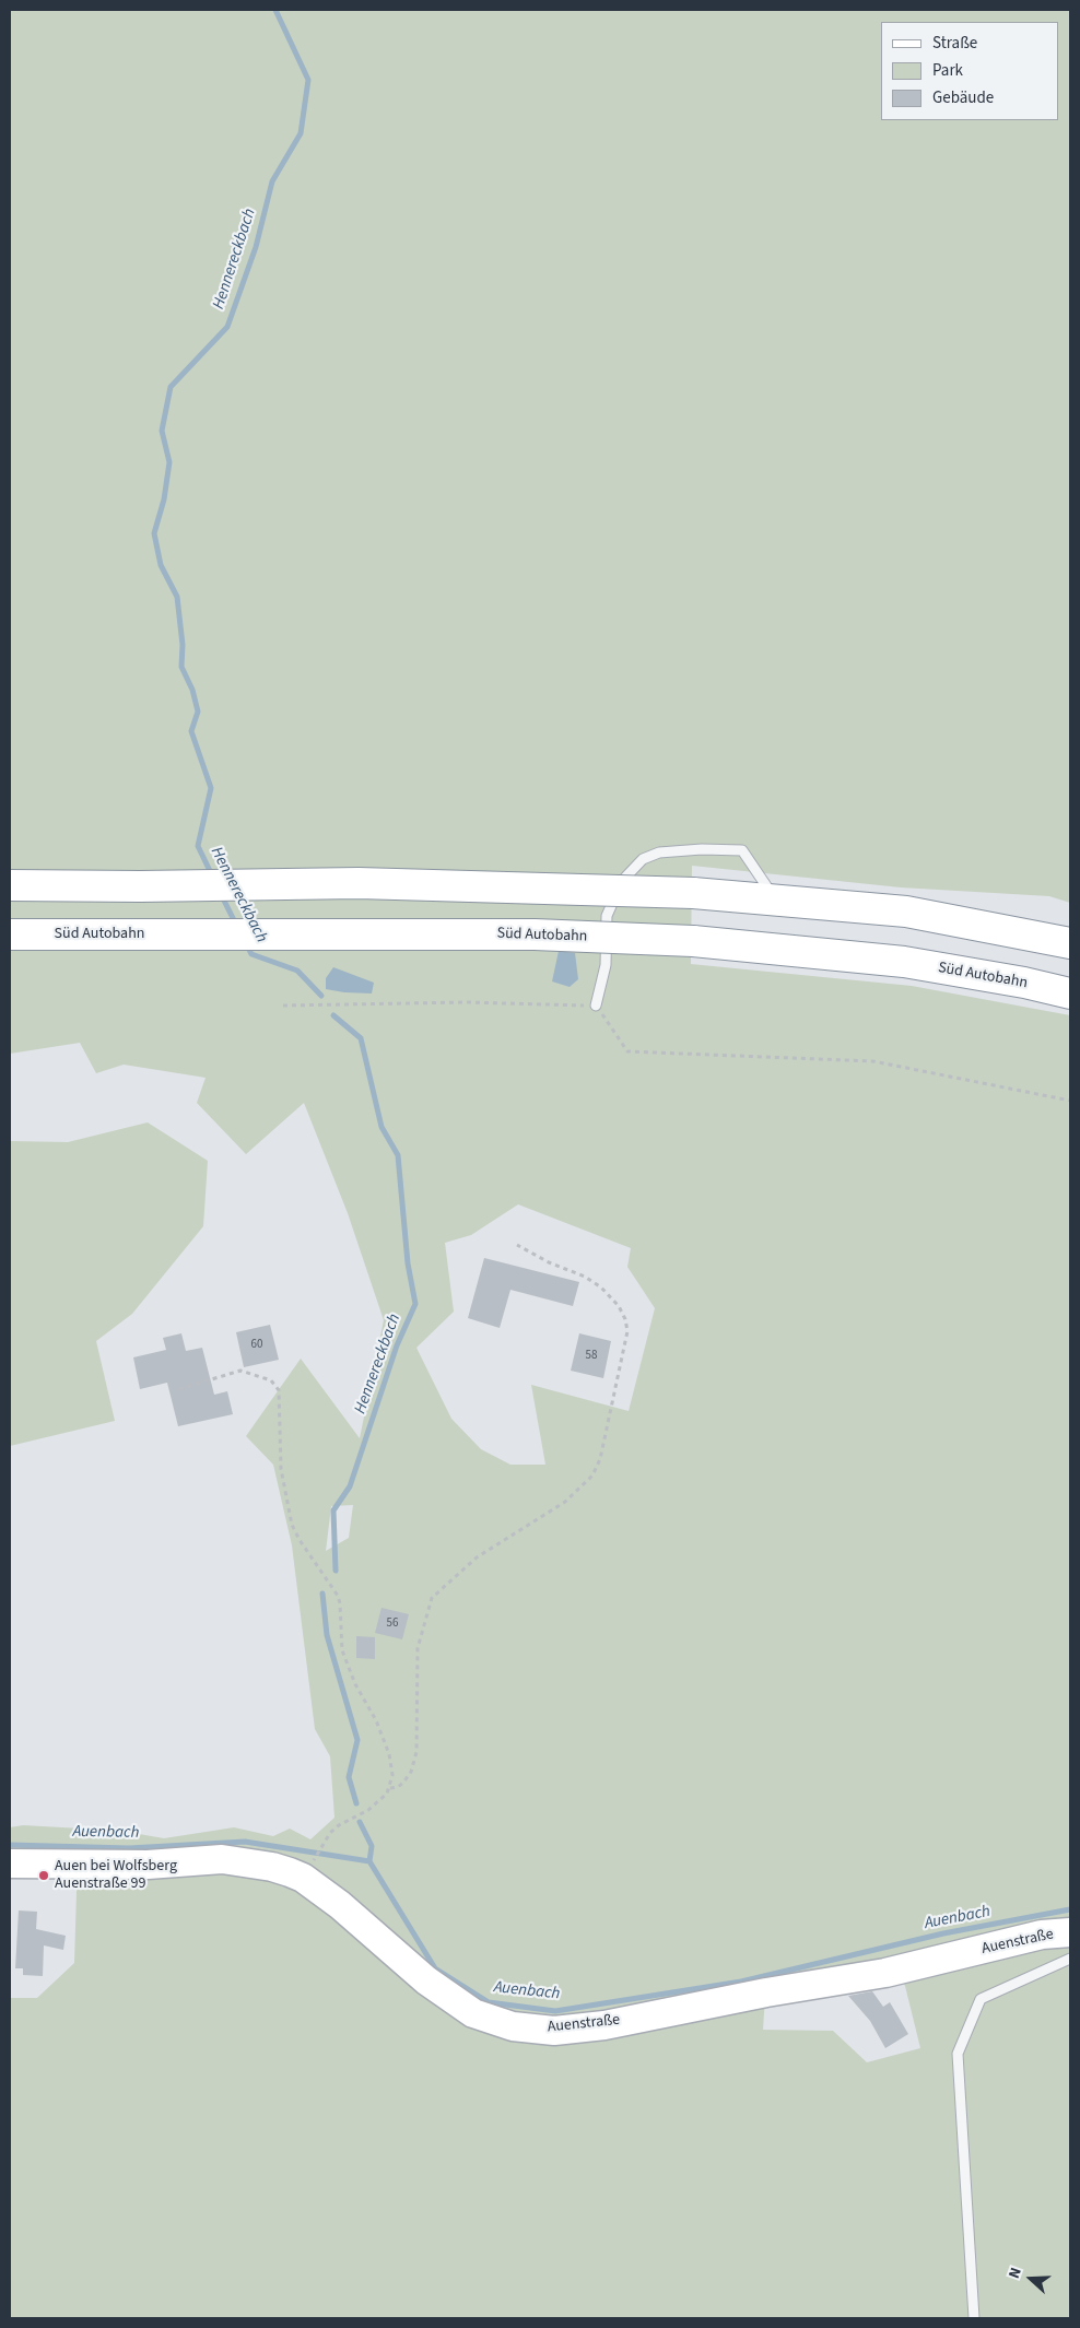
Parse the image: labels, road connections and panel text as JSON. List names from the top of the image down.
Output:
{
  "streets": {
    "highway": ["Süd Autobahn"],
    "street": ["Auenstraße"]
  },
  "water": ["Hennereckbach", "Auenbach"],
  "places": ["Auen bei Wolfsberg Auenstraße 99"],
  "house_numbers": ["60", "58", "56"],
  "legend": ["Straße", "Park", "Gebäude"],
  "north": "left"
}
